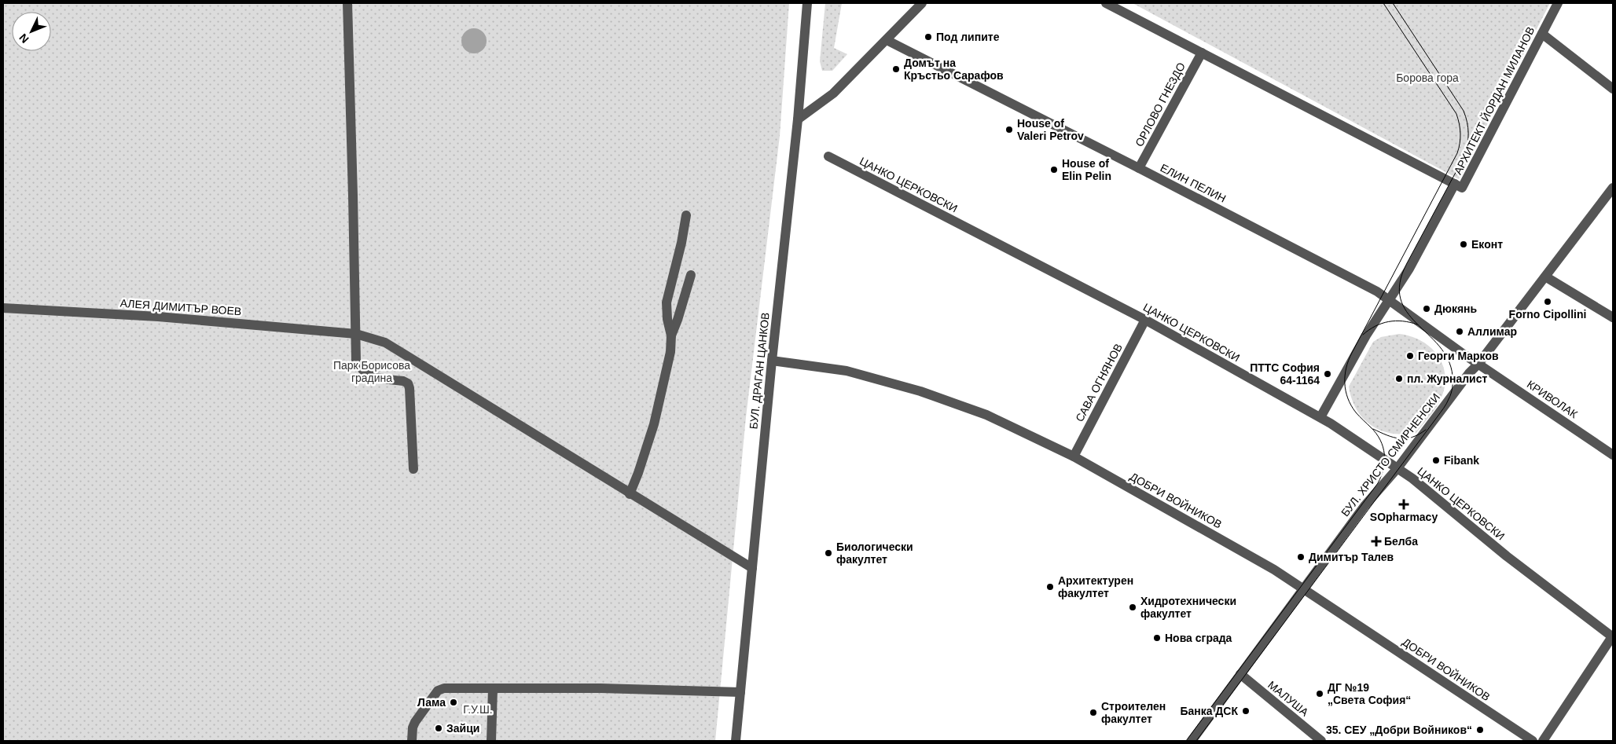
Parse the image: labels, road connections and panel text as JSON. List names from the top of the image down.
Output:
{
  "streets": {
    "street": [
      "АРХИТЕКТ ЙОРДАН МИЛАНОВ",
      "ОРЛОВО ГНЕЗДО",
      "ЕЛИН ПЕЛИН",
      "ЦАНКО ЦЕРКОВСКИ",
      "АЛЕЯ ДИМИТЪР ВОЕВ",
      "БУЛ. ДРАГАН ЦАНКОВ",
      "САВА ОГНЯНОВ",
      "КРИВОЛАК",
      "БУЛ. ХРИСТО СМИРНЕНСКИ",
      "ДОБРИ ВОЙНИКОВ",
      "МАЛУША"
    ]
  },
  "crossings": [
    ["АРХИТЕКТ ЙОРДАН МИЛАНОВ", "ЕЛИН ПЕЛИН"],
    ["ОРЛОВО ГНЕЗДО", "ЕЛИН ПЕЛИН"],
    ["ЕЛИН ПЕЛИН", "КРИВОЛАК"],
    ["ЕЛИН ПЕЛИН", "БУЛ. ХРИСТО СМИРНЕНСКИ"],
    ["ЦАНКО ЦЕРКОВСКИ", "САВА ОГНЯНОВ"],
    ["ЦАНКО ЦЕРКОВСКИ", "БУЛ. ХРИСТО СМИРНЕНСКИ"],
    ["АЛЕЯ ДИМИТЪР ВОЕВ", "БУЛ. ДРАГАН ЦАНКОВ"],
    ["БУЛ. ДРАГАН ЦАНКОВ", "ДОБРИ ВОЙНИКОВ"],
    ["САВА ОГНЯНОВ", "ДОБРИ ВОЙНИКОВ"],
    ["КРИВОЛАК", "БУЛ. ХРИСТО СМИРНЕНСКИ"],
    ["БУЛ. ХРИСТО СМИРНЕНСКИ", "ДОБРИ ВОЙНИКОВ"],
    ["БУЛ. ХРИСТО СМИРНЕНСКИ", "МАЛУША"]
  ],
  "parks": ["Борова гора", "Парк Борисова градина", "Г.У.Ш."],
  "places": {
    "other": [
      "Под липите",
      "Домът на Кръстьо Сарафов",
      "House of Valeri Petrov",
      "House of Elin Pelin",
      "Еконт",
      "Forno Cipollini",
      "Дюкянь",
      "Аллимар",
      "Георги Марков",
      "ПТТС София 64-1164",
      "пл. Журналист",
      "Fibank",
      "Биологически факултет",
      "Димитър Талев",
      "Архитектурен факултет",
      "Хидротехнически факултет",
      "Нова сграда",
      "ДГ №19 „Света София“",
      "Лама",
      "Банка ДСК",
      "Строителен факултет",
      "Зайци",
      "35. СЕУ „Добри Войников“"
    ],
    "health": ["SOpharmacy", "Белба"]
  },
  "north": "bottom left"
}
